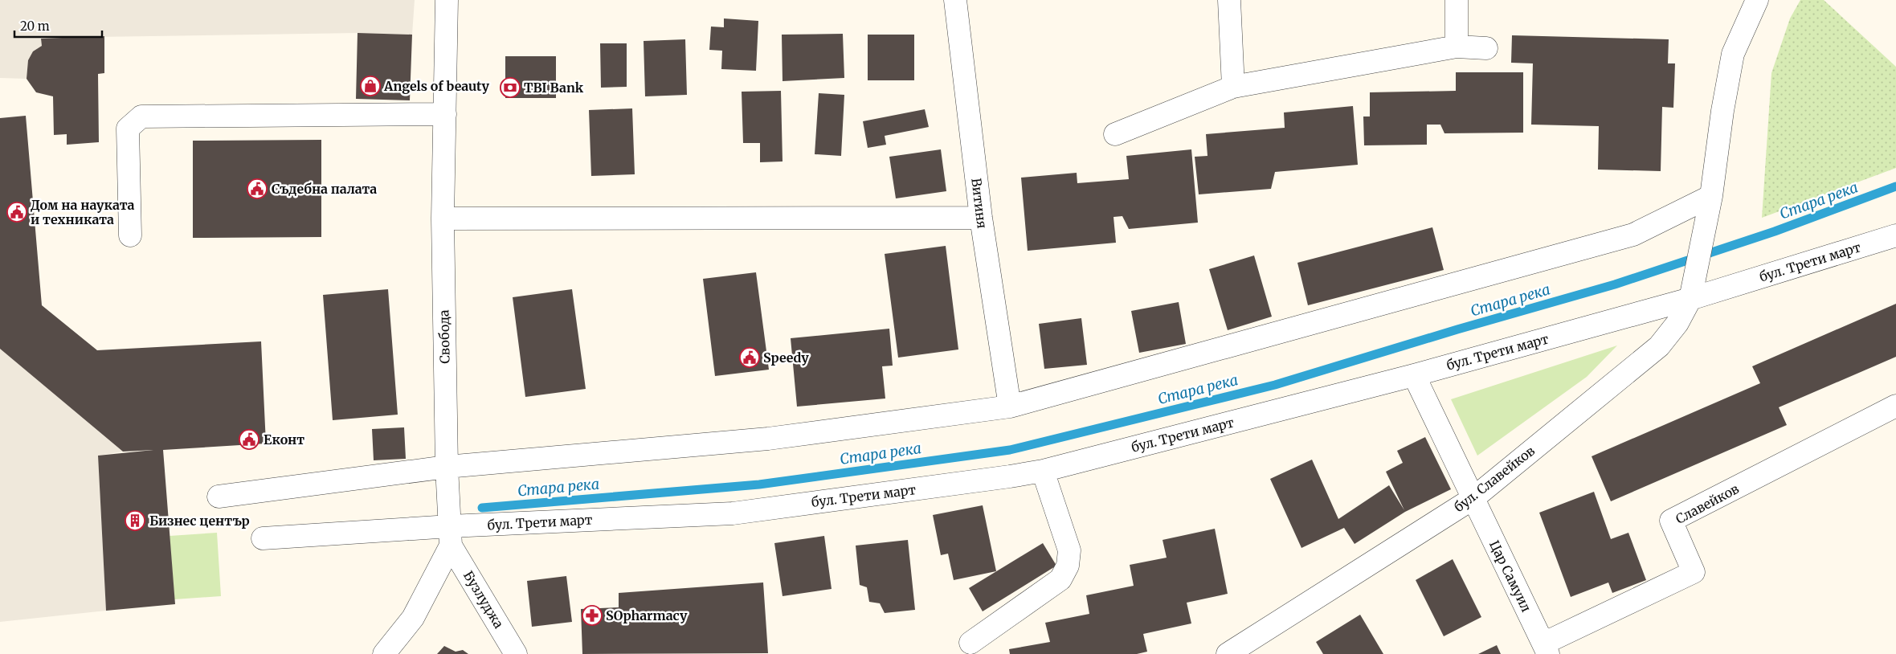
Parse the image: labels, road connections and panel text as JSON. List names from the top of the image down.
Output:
{
  "streets": {
    "street": [
      "Витиня",
      "бул. Трети март",
      "Свобода",
      "бул. Славейков",
      "Славейков",
      "Цар Самуил",
      "Бузлуджа"
    ]
  },
  "crossings": [
    ["бул. Трети март", "Свобода"],
    ["бул. Трети март", "бул. Славейков"],
    ["бул. Трети март", "Цар Самуил"],
    ["бул. Трети март", "Бузлуджа"],
    ["Свобода", "Бузлуджа"],
    ["бул. Славейков", "Цар Самуил"],
    ["Славейков", "Цар Самуил"]
  ],
  "water": ["Стара река"],
  "places": {
    "shop": ["Angels of beauty"],
    "bank": ["TBI Bank"],
    "public building": [
      "Съдебна палата",
      "Дом на науката и техниката",
      "Speedy",
      "Еконт"
    ],
    "building": ["Бизнес център"],
    "pharmacy": ["SOpharmacy"]
  },
  "scale_bar": "20 m"
}
